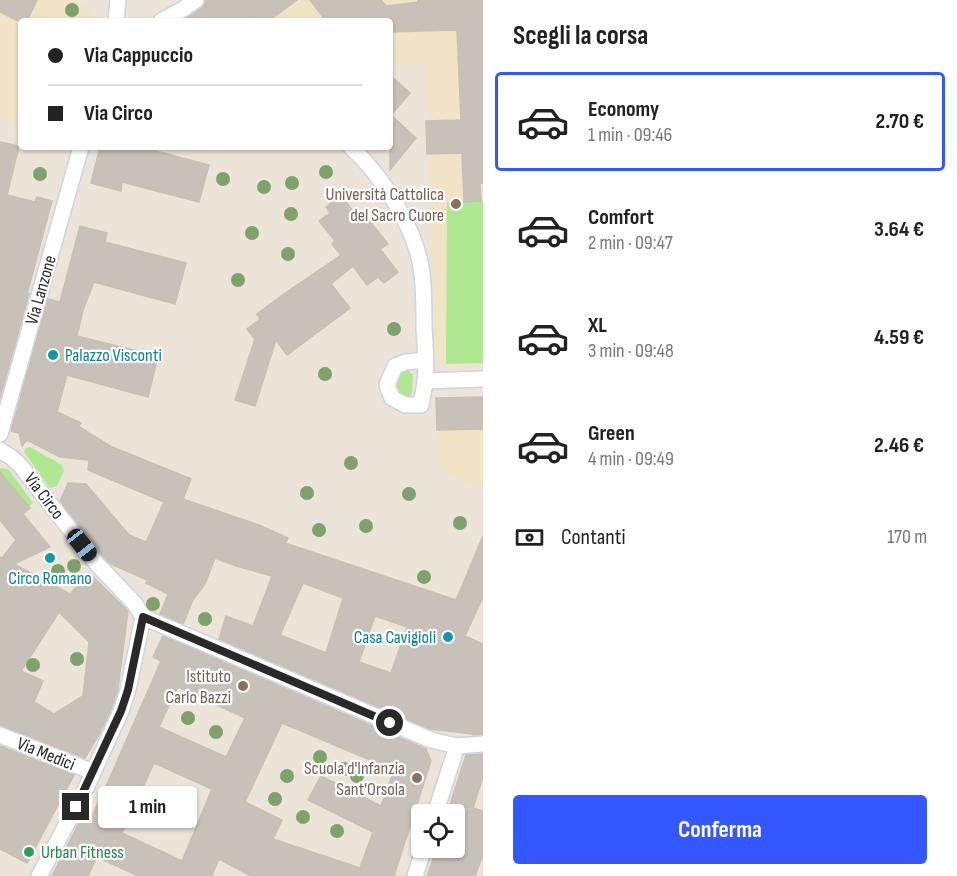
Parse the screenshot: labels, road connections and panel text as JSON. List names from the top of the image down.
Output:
{
  "streets": {
    "street": ["Via Lanzone", "Via Circo", "Via Medici"]
  },
  "places": [
    "Università Cattolica del Sacro Cuore",
    "Palazzo Visconti",
    "Circo Romano",
    "Casa Cavigioli",
    "Istituto Carlo Bazzi",
    "Scuola d'Infanzia Sant'Orsola",
    "Urban Fitness"
  ],
  "page": {
    "heading": "Scegli la corsa",
    "banner": ["Via Cappuccio", "Via Circo"],
    "list": [
      {
        "name": "Economy",
        "note": "1 min · 09:46",
        "value": "2.70 €"
      },
      {
        "name": "Comfort",
        "note": "2 min · 09:47",
        "value": "3.64 €"
      },
      {
        "name": "XL",
        "note": "3 min · 09:48",
        "value": "4.59 €"
      },
      {
        "name": "Green",
        "note": "4 min · 09:49",
        "value": "2.46 €"
      }
    ],
    "pay": ["Contanti", "170 m"],
    "buttons": "Conferma",
    "bubble": "1 min"
  }
}
